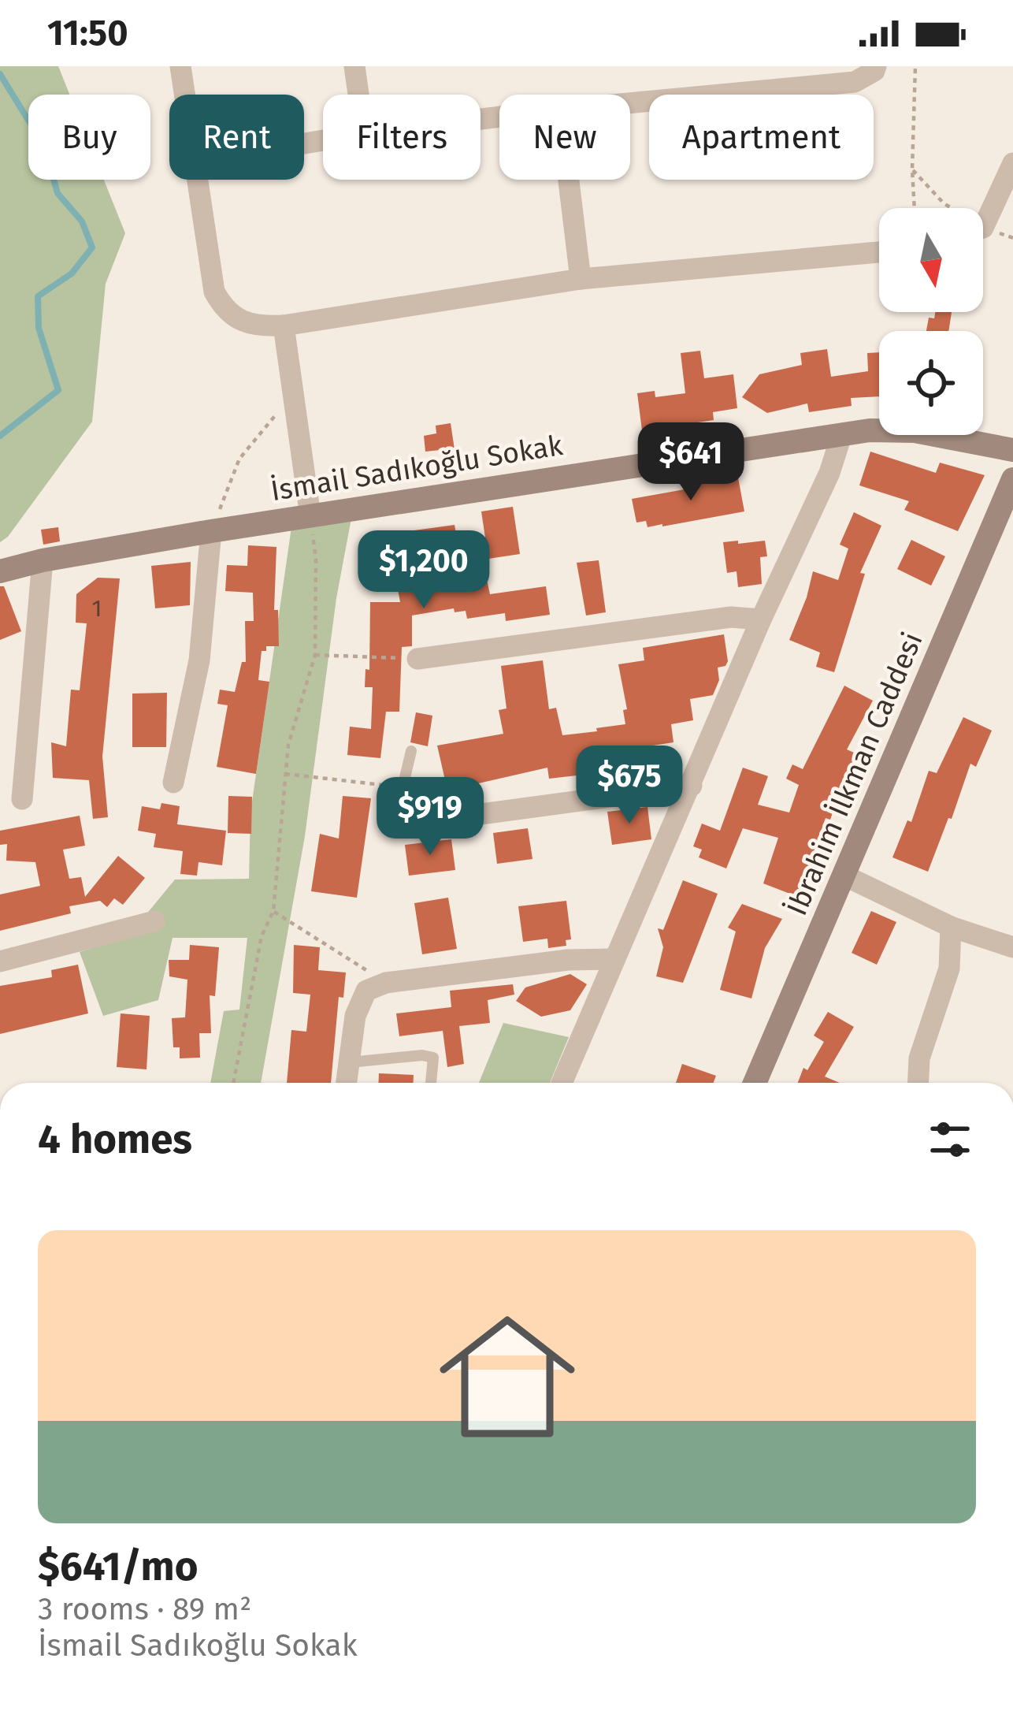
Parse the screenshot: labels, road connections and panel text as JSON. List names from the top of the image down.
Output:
{
  "streets": {
    "street": ["İsmail Sadıkoğlu Sokak", "İbrahim İlkman Caddesi"]
  },
  "house_numbers": ["1"],
  "north": "bottom",
  "page": {
    "status": "11:50",
    "chip": [
      "Buy",
      "Rent",
      "Filters",
      "New",
      "Apartment"
    ],
    "price": [
      "$641",
      "$1,200",
      "$675",
      "$919"
    ],
    "heading": "4 homes",
    "list": [
      {
        "name": "$641/mo",
        "note": "3 rooms · 89 m² · İsmail Sadıkoğlu Sokak"
      }
    ]
  }
}
